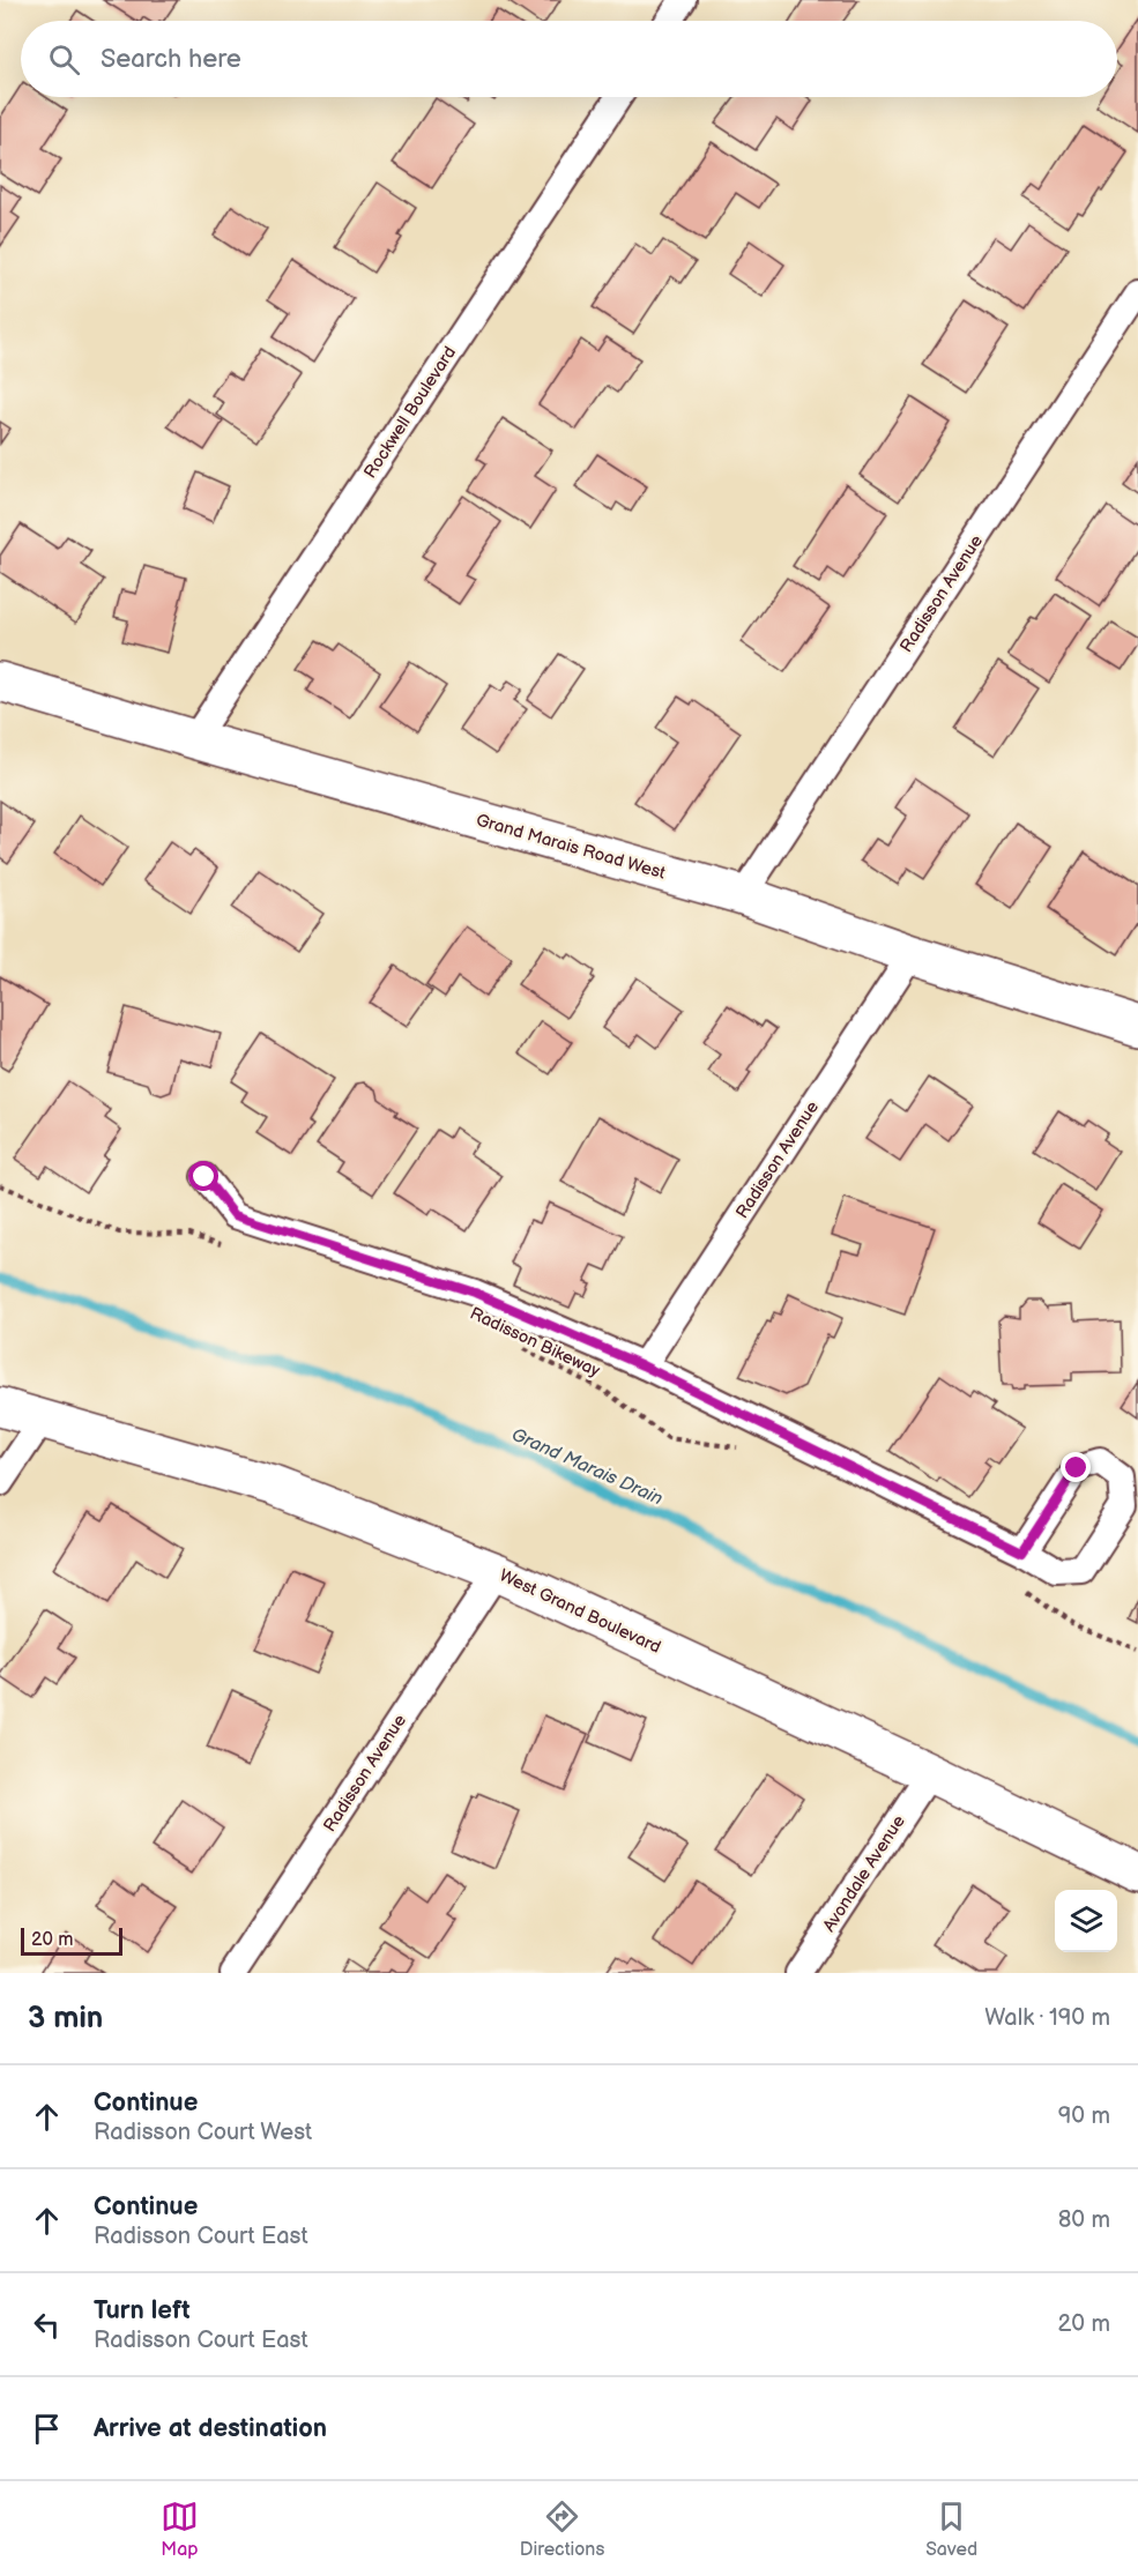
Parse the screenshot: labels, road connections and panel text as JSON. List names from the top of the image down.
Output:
{
  "streets": {
    "street": [
      "Rockwell Boulevard",
      "Radisson Avenue",
      "Grand Marais Road West",
      "West Grand Boulevard",
      "Avondale Avenue"
    ],
    "path": ["Radisson Bikeway"]
  },
  "crossings": [
    ["Rockwell Boulevard", "Grand Marais Road West"],
    ["Radisson Avenue", "Grand Marais Road West"],
    ["Radisson Avenue", "West Grand Boulevard"],
    ["West Grand Boulevard", "Avondale Avenue"]
  ],
  "water": ["Grand Marais Drain"],
  "scale_bar": "20 m",
  "page": {
    "search": "Search here",
    "scale": "20 m",
    "heading": ["3 min", "Walk · 190 m"],
    "list": [
      ["Continue", "Radisson Court West", "90 m"],
      ["Continue", "Radisson Court East", "80 m"],
      ["Turn left", "Radisson Court East", "20 m"],
      "Arrive at destination"
    ],
    "nav": ["Map", "Directions", "Saved"]
  }
}
